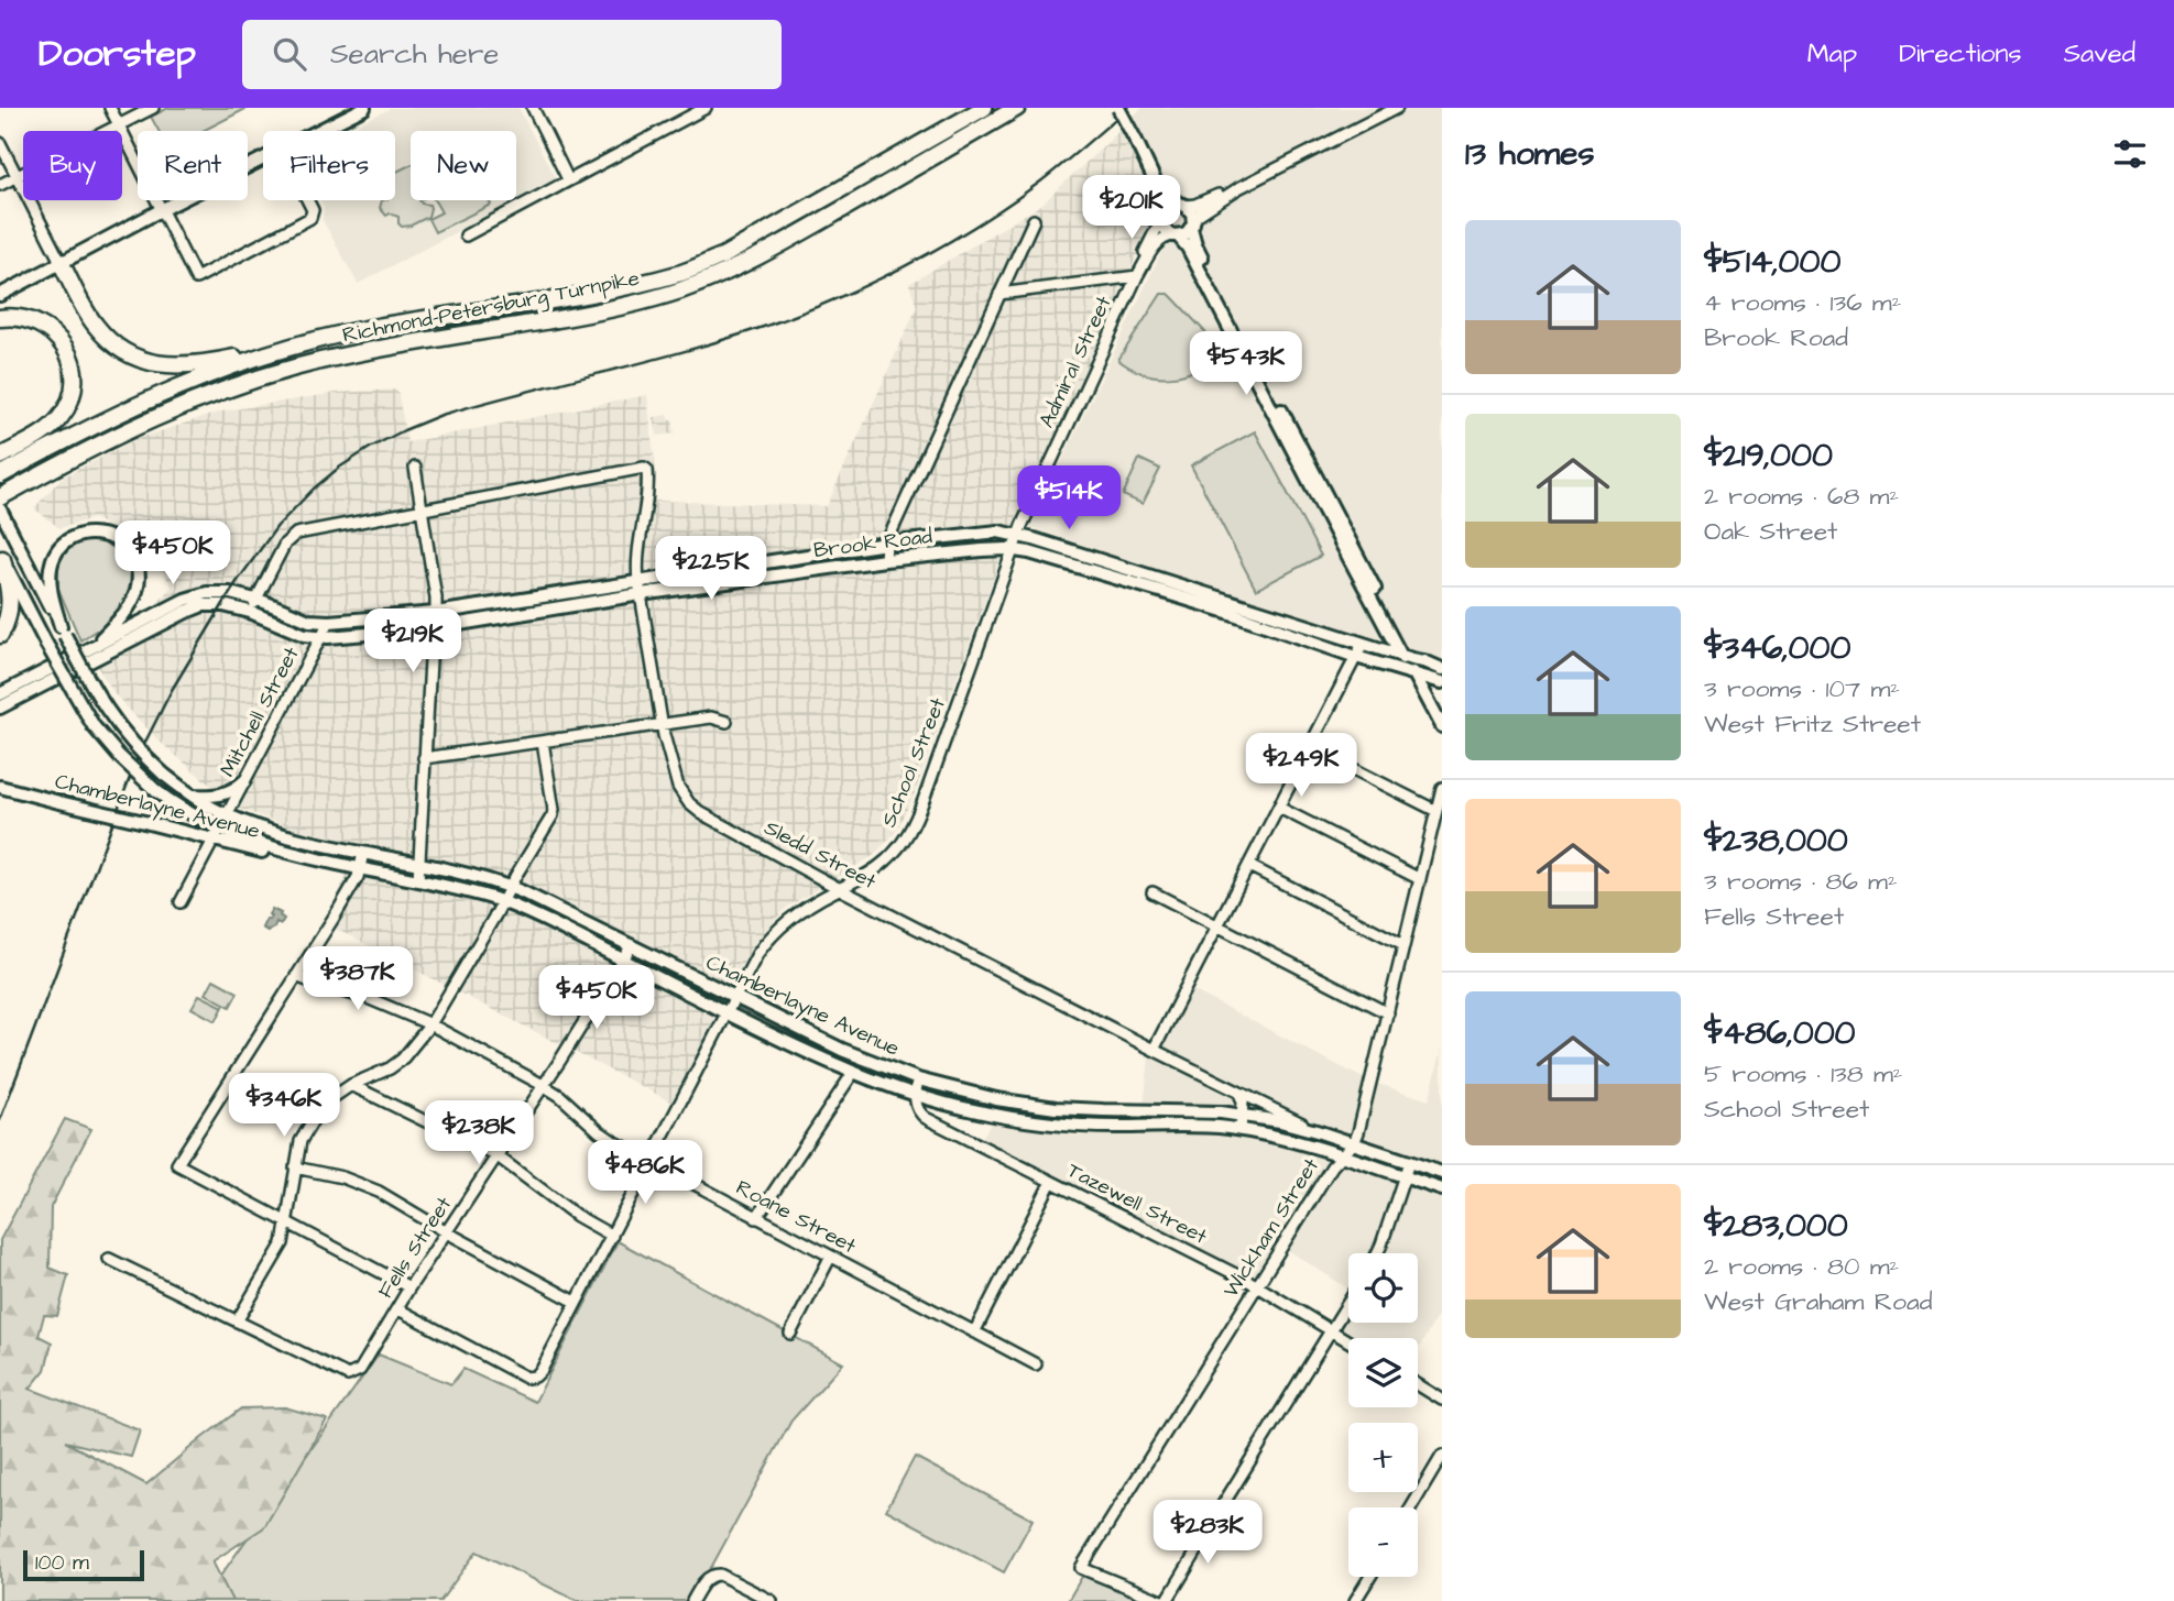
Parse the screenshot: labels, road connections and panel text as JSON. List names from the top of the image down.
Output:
{
  "streets": {
    "highway": ["Richmond-Petersburg Turnpike"],
    "main road": ["Brook Road", "Chamberlayne Avenue"],
    "street": [
      "Admiral Street",
      "Mitchell Street",
      "School Street",
      "Sledd Street",
      "Tazewell Street",
      "Roane Street",
      "Wickham Street",
      "Fells Street"
    ]
  },
  "crossings": [
    ["Admiral Street", "Brook Road"],
    ["Admiral Street", "School Street"],
    ["Brook Road", "Mitchell Street"],
    ["Brook Road", "School Street"],
    ["Brook Road", "Sledd Street"],
    ["Mitchell Street", "Chamberlayne Avenue"],
    ["School Street", "Chamberlayne Avenue"],
    ["School Street", "Sledd Street"],
    ["School Street", "Roane Street"],
    ["School Street", "Fells Street"],
    ["Chamberlayne Avenue", "Sledd Street"],
    ["Chamberlayne Avenue", "Tazewell Street"],
    ["Chamberlayne Avenue", "Wickham Street"],
    ["Chamberlayne Avenue", "Fells Street"],
    ["Tazewell Street", "Wickham Street"],
    ["Roane Street", "Fells Street"]
  ],
  "scale_bar": "100 m",
  "page": {
    "header": "Doorstep",
    "search": "Search here",
    "nav": ["Map", "Directions", "Saved"],
    "heading": "13 homes",
    "chip": [
      "Buy",
      "Rent",
      "Filters",
      "New"
    ],
    "price": [
      "$201K",
      "$543K",
      "$514K",
      "$450K",
      "$225K",
      "$219K",
      "$249K",
      "$387K",
      "$450K",
      "$346K",
      "$238K",
      "$486K",
      "$283K"
    ],
    "list": [
      {
        "name": "$514,000",
        "note": "4 rooms · 136 m² · Brook Road"
      },
      {
        "name": "$219,000",
        "note": "2 rooms · 68 m² · Oak Street"
      },
      {
        "name": "$346,000",
        "note": "3 rooms · 107 m² · West Fritz Street"
      },
      {
        "name": "$238,000",
        "note": "3 rooms · 86 m² · Fells Street"
      },
      {
        "name": "$486,000",
        "note": "5 rooms · 138 m² · School Street"
      },
      {
        "name": "$283,000",
        "note": "2 rooms · 80 m² · West Graham Road"
      }
    ],
    "map_buttons": ["+", "−"],
    "scale": "100 m"
  }
}
